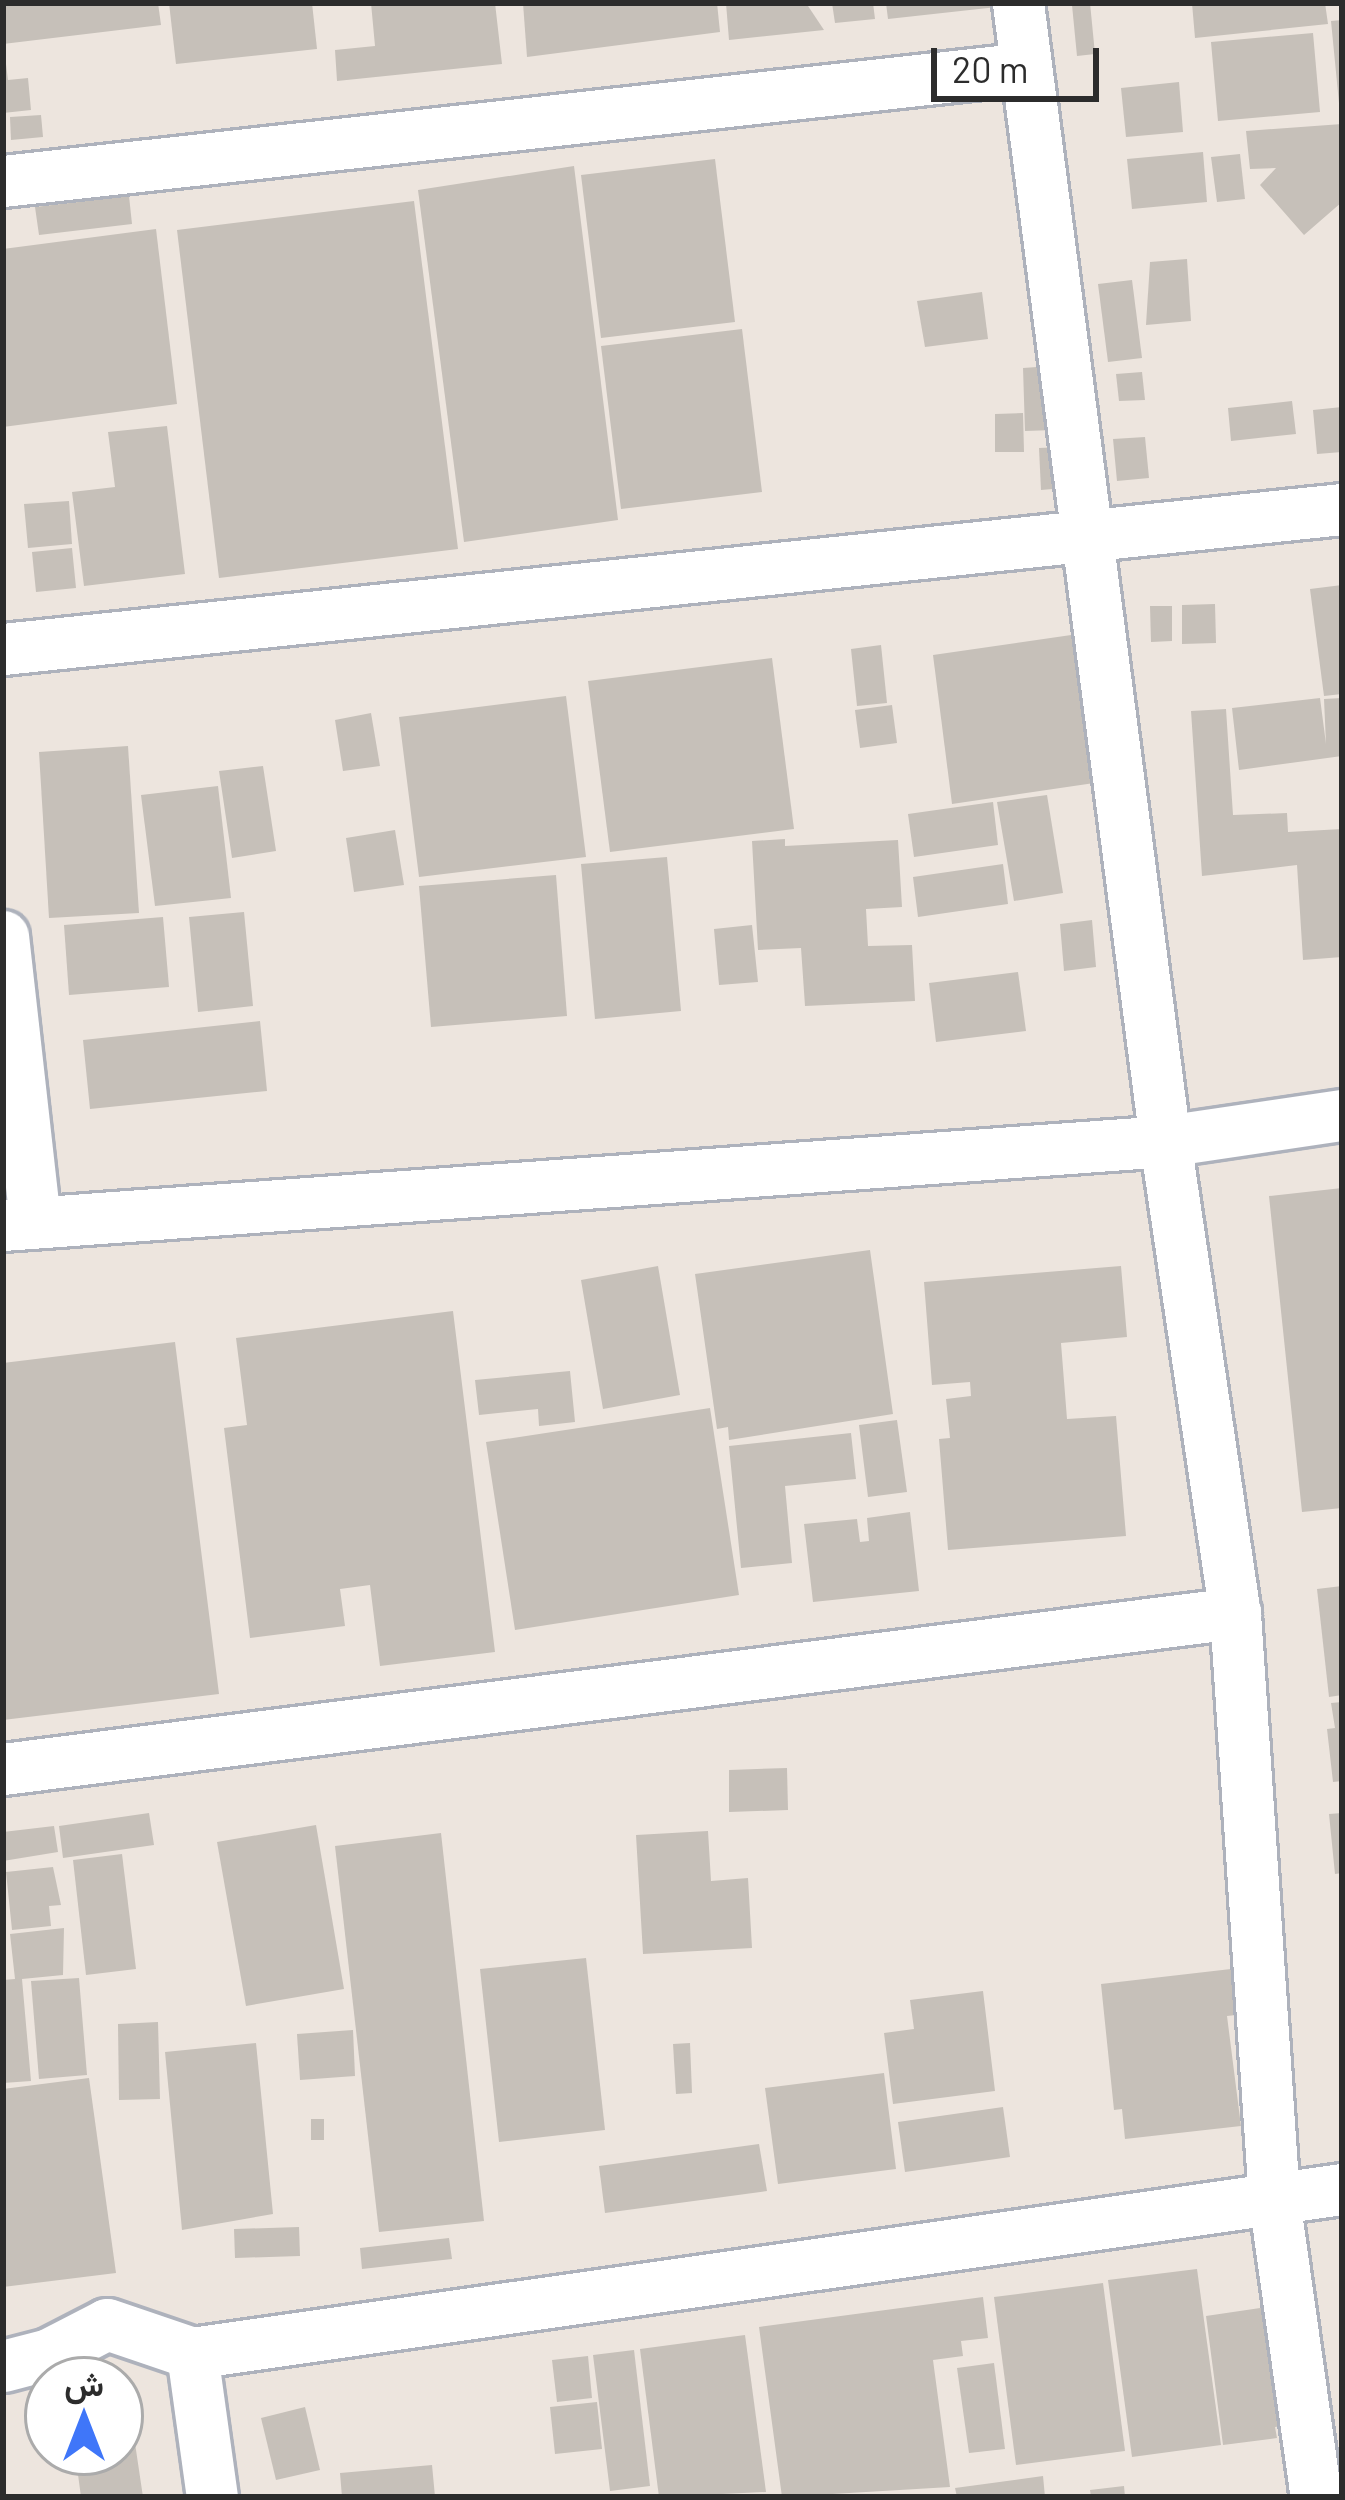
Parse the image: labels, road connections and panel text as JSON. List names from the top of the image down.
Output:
{
  "scale_bar": "20 m",
  "north": "top"
}
